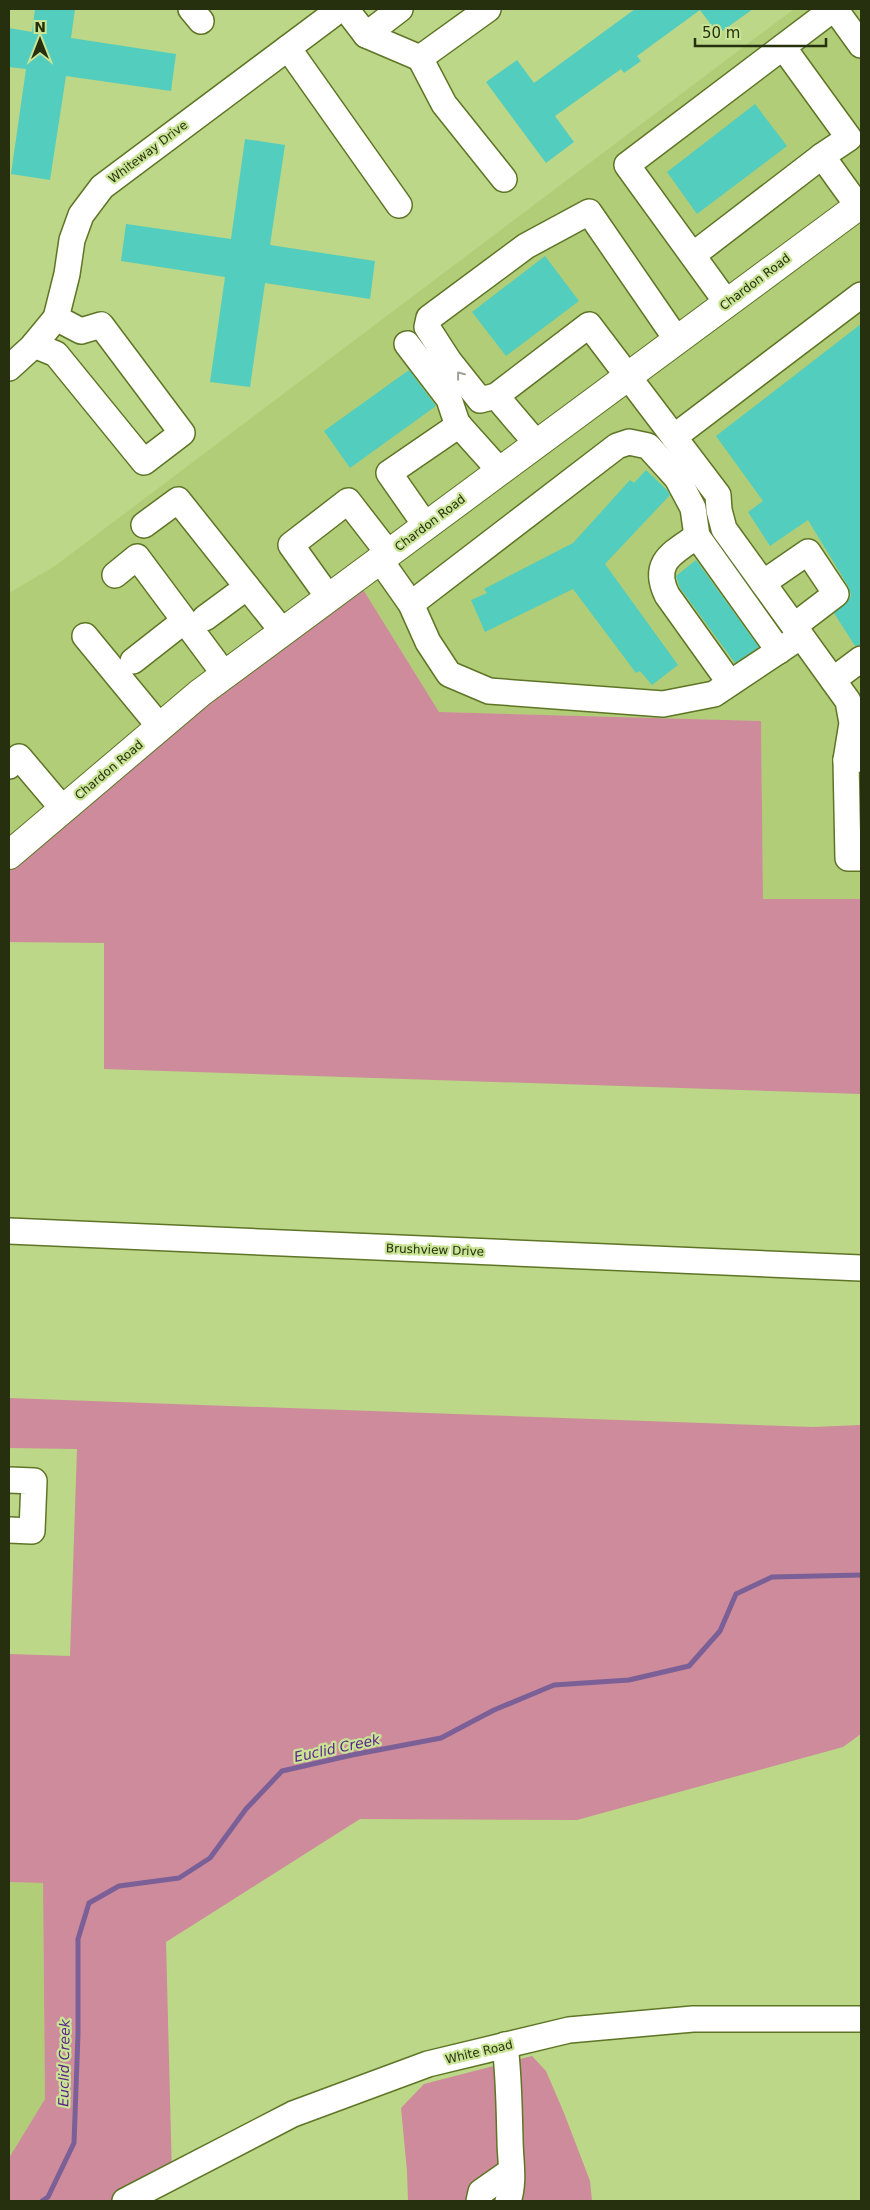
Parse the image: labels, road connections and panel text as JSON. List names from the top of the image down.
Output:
{
  "streets": {
    "main road": ["Chardon Road"],
    "street": ["Whiteway Drive", "Brushview Drive", "White Road"]
  },
  "water": ["Euclid Creek"],
  "scale_bar": "50 m",
  "north": "top"
}
